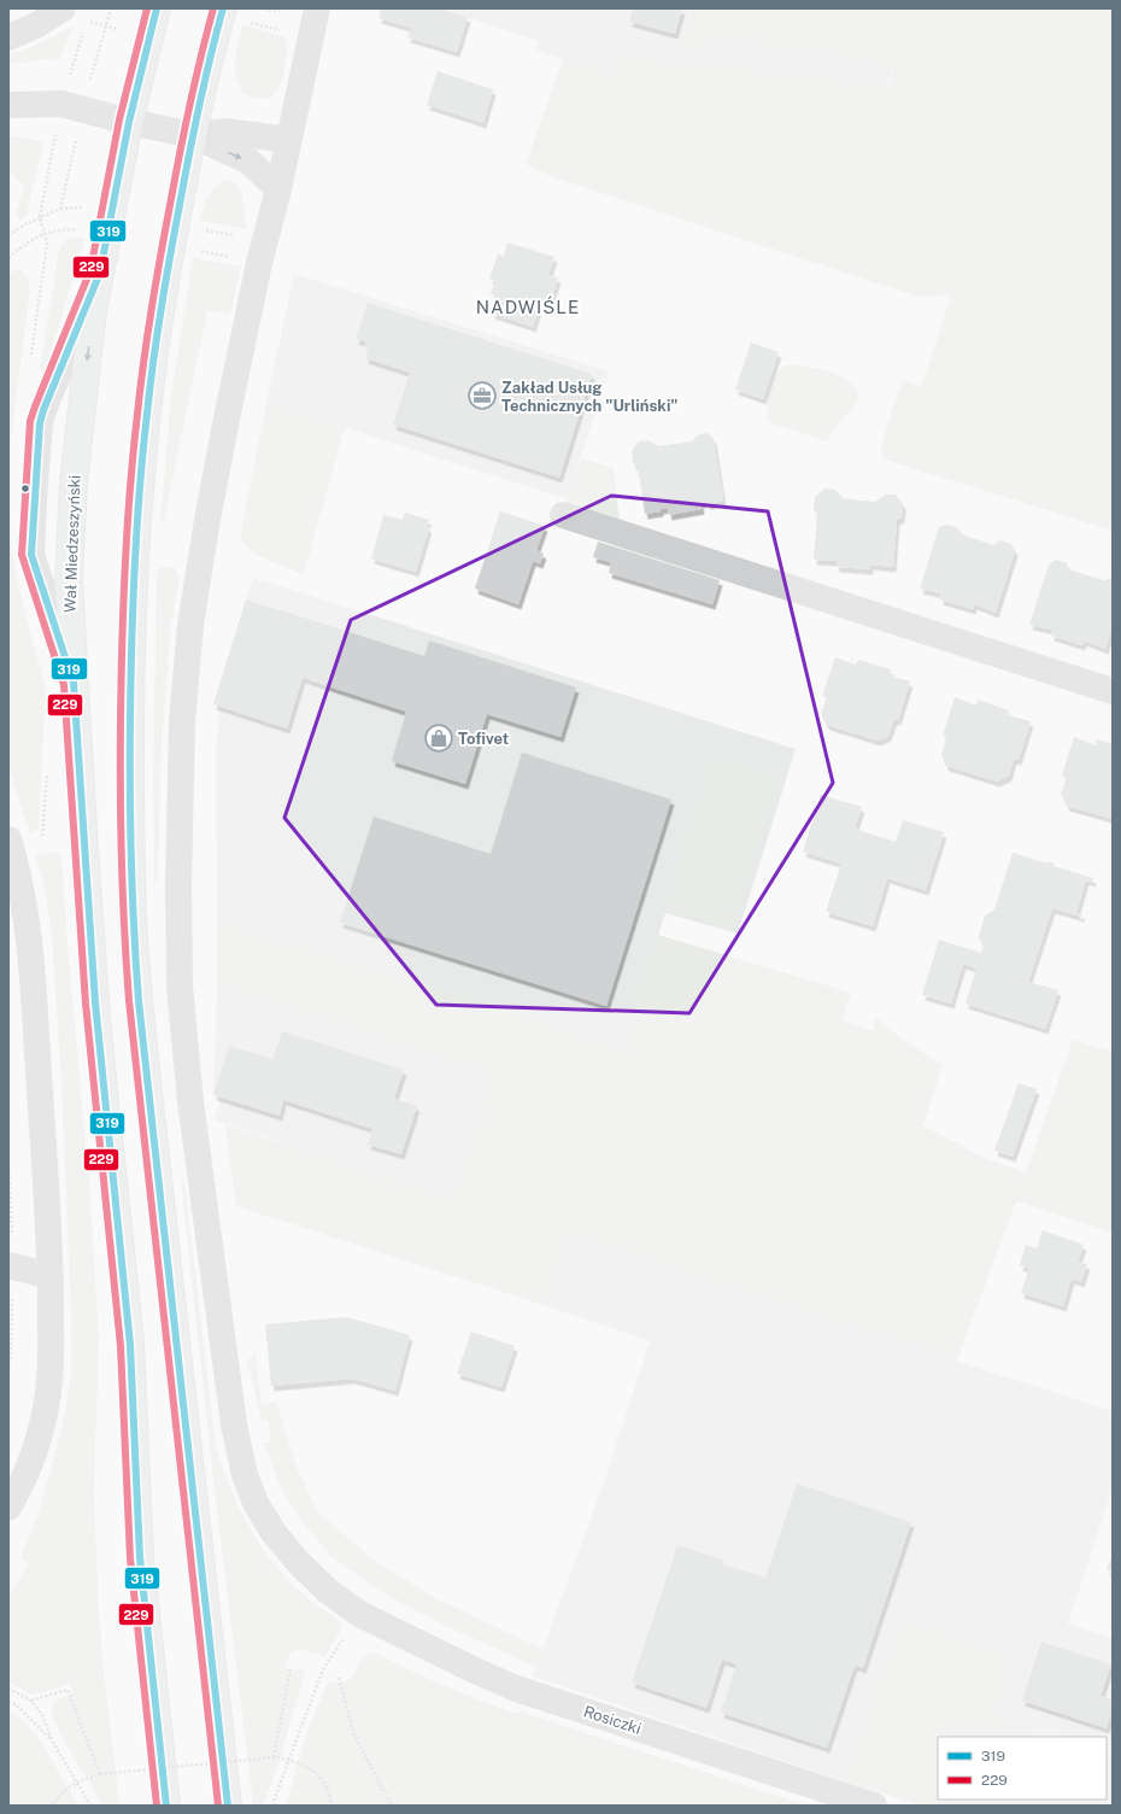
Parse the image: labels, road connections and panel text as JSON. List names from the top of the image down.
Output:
{
  "streets": {
    "main road": ["Wał Miedzeszyński"],
    "street": ["Rosiczki"]
  },
  "districts": ["NADWIŚLE"],
  "places": {
    "office": ["Zakład Usług Technicznych \"Urliński\""],
    "shop": ["Tofivet"]
  },
  "lines": ["transit line 319", "transit line 229"],
  "legend": ["319", "229"]
}
